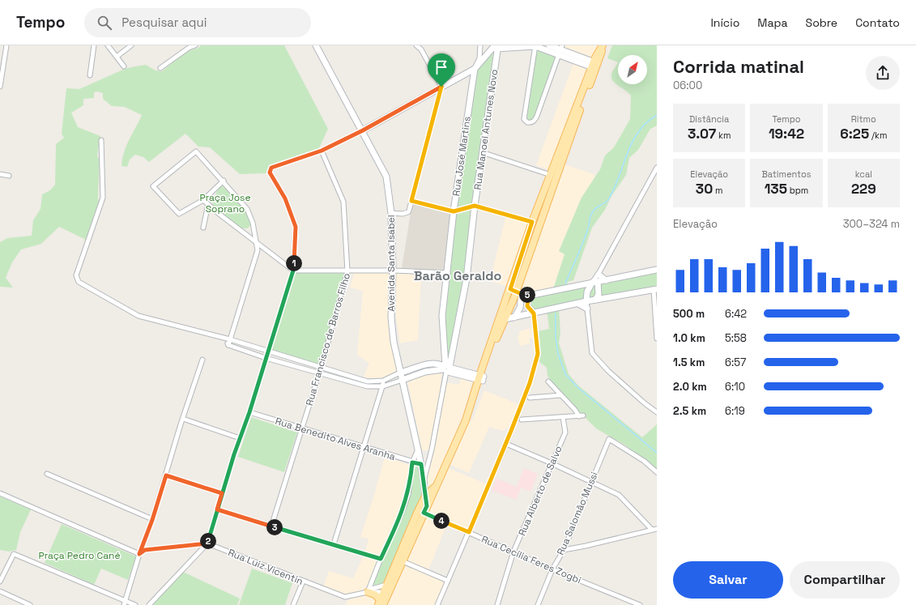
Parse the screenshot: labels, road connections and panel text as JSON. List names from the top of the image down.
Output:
{
  "streets": {
    "street": [
      "Rua Manoel Antunes Novo",
      "Rua José Martins",
      "Avenida Santa Isabel",
      "Rua Francisco de Barros Filho",
      "Rua Benedito Alves Aranha",
      "Rua Alberto de Salvo",
      "Rua Salomão Mussi",
      "Rua Cecília Feres Zogbi",
      "Rua Luiz Vicentin"
    ]
  },
  "crossings": [
    ["Rua Manoel Antunes Novo", "Rua José Martins"],
    ["Rua José Martins", "Avenida Santa Isabel"],
    ["Avenida Santa Isabel", "Rua Benedito Alves Aranha"],
    ["Rua Francisco de Barros Filho", "Rua Benedito Alves Aranha"],
    ["Rua Alberto de Salvo", "Rua Cecília Feres Zogbi"],
    ["Rua Salomão Mussi", "Rua Cecília Feres Zogbi"]
  ],
  "districts": ["Barão Geraldo"],
  "parks": ["Praça Jose Soprano", "Praça Pedro Cané"],
  "north": "top right",
  "page": {
    "header": "Tempo",
    "search": "Pesquisar aqui",
    "nav": [
      "Início",
      "Mapa",
      "Sobre",
      "Contato"
    ],
    "heading": ["Corrida matinal", "06:00"],
    "stats": [
      ["Distância", "3.07 km"],
      ["Tempo", "19:42"],
      ["Ritmo", "6:25 /km"],
      ["Elevação", "30 m"],
      ["Batimentos", "135 bpm"],
      ["kcal", "229"]
    ],
    "chart": ["Elevação", "300–324 m"],
    "pins": [
      "1",
      "5",
      "4",
      "3",
      "2"
    ],
    "list": [
      {
        "name": "500 m",
        "note": "6:42"
      },
      {
        "name": "1.0 km",
        "note": "5:58"
      },
      {
        "name": "1.5 km",
        "note": "6:57"
      },
      {
        "name": "2.0 km",
        "note": "6:10"
      },
      {
        "name": "2.5 km",
        "note": "6:19"
      }
    ],
    "buttons": ["Salvar", "Compartilhar"]
  }
}
